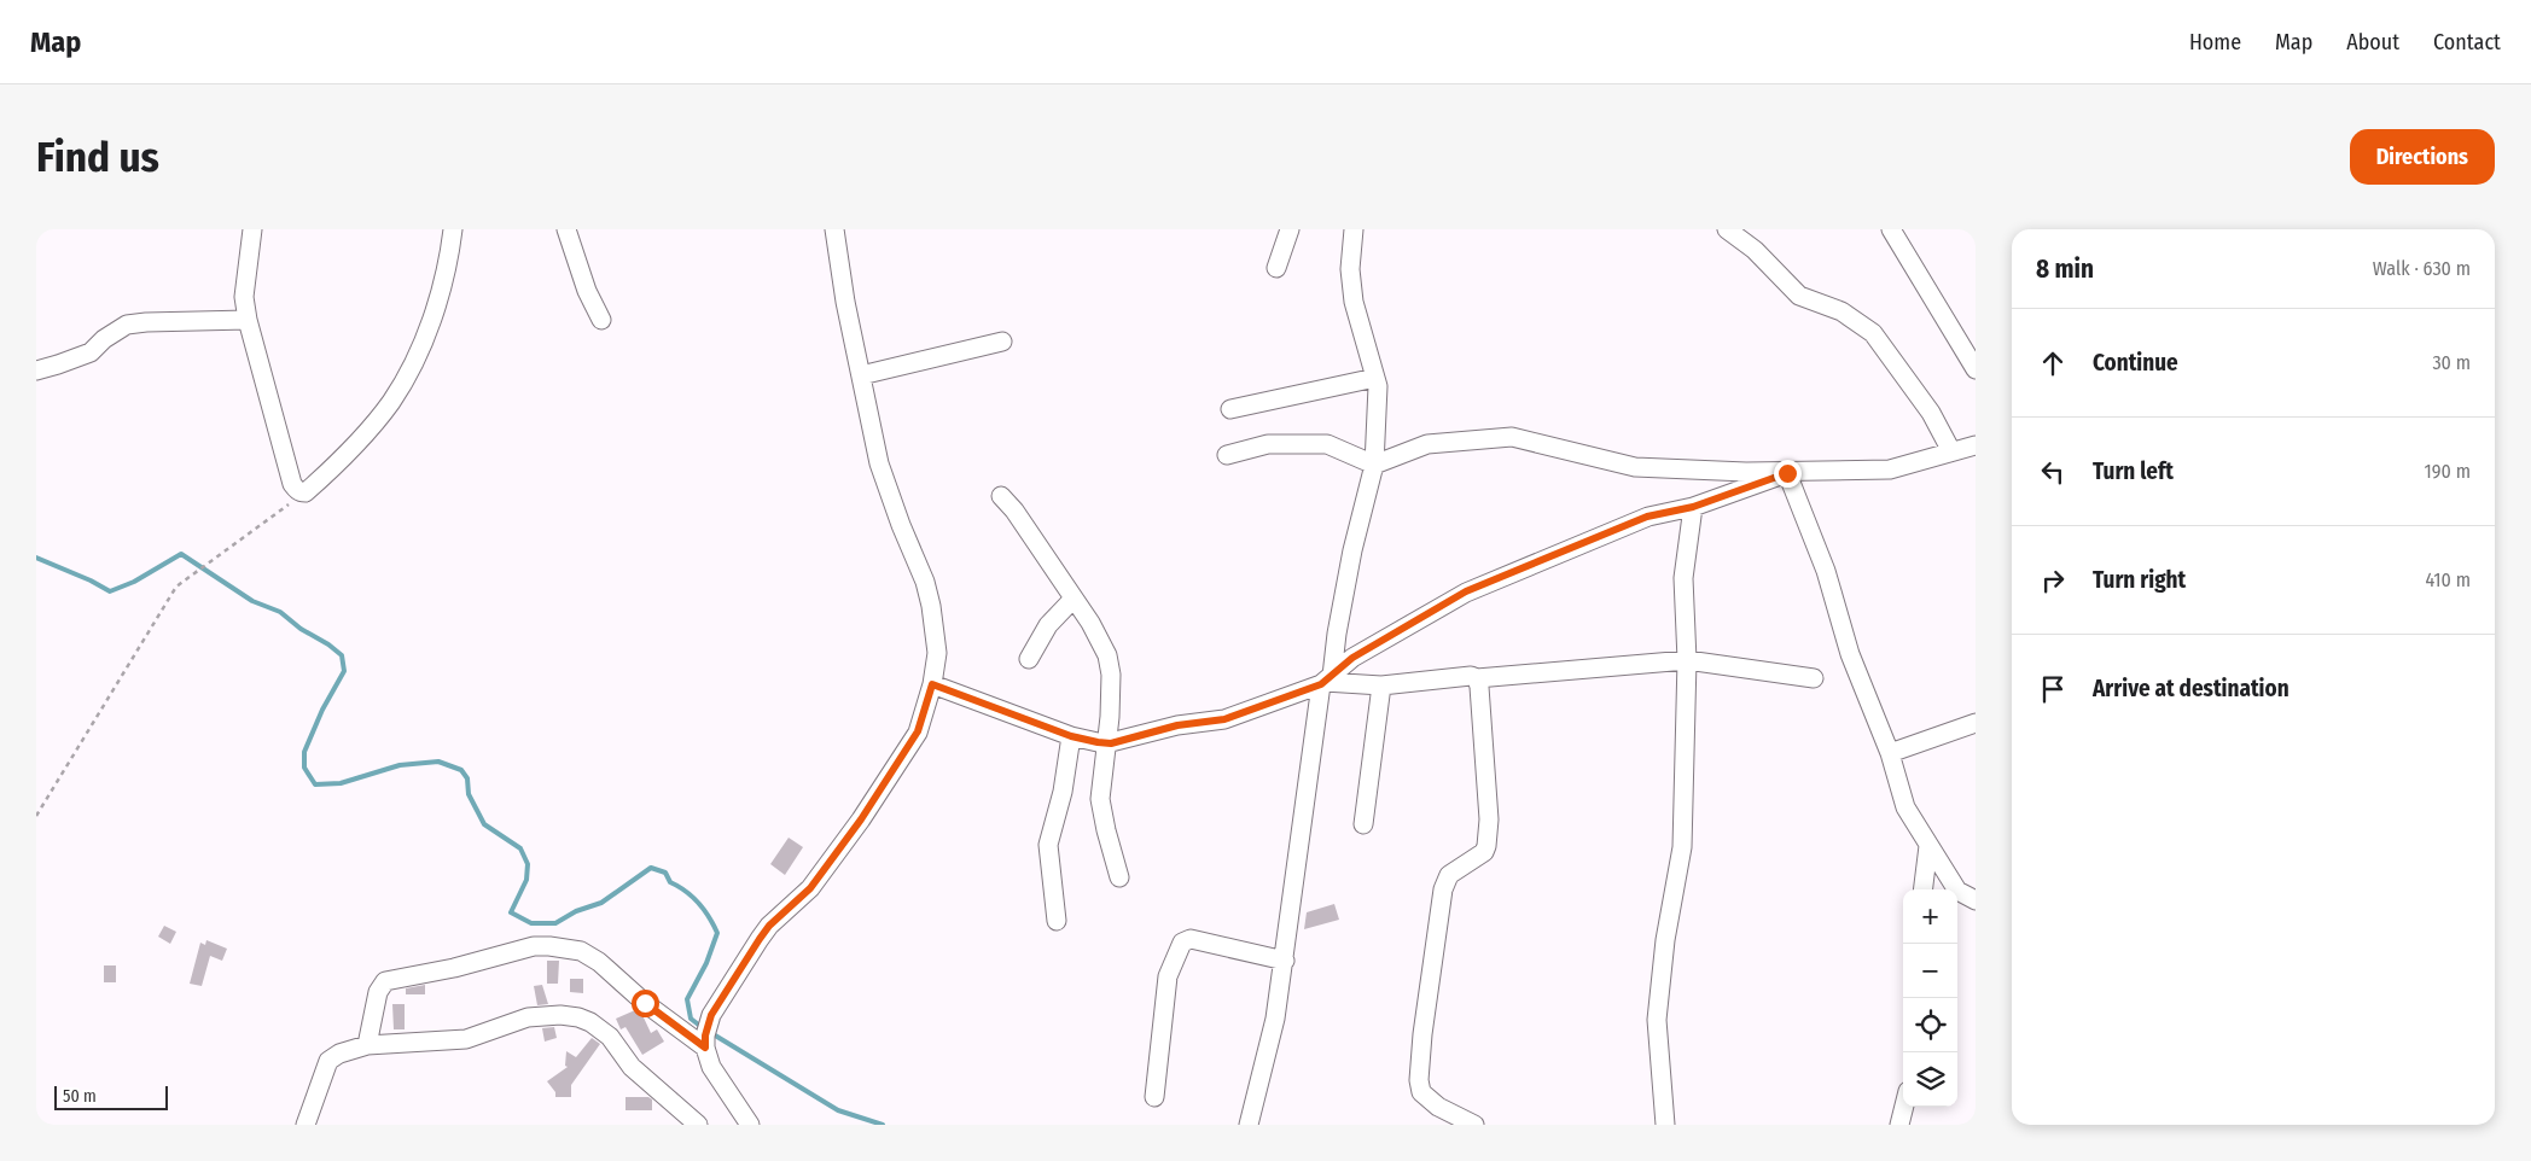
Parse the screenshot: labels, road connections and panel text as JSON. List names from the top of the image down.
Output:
{
  "scale_bar": "50 m",
  "page": {
    "header": "Map",
    "nav": [
      "Home",
      "Map",
      "About",
      "Contact"
    ],
    "buttons": "Directions",
    "title": "Find us",
    "heading": ["8 min", "Walk · 630 m"],
    "list": [
      ["Continue", "30 m"],
      ["Turn left", "190 m"],
      ["Turn right", "410 m"],
      "Arrive at destination"
    ],
    "map_buttons": ["+", "−"],
    "scale": "50 m"
  }
}
